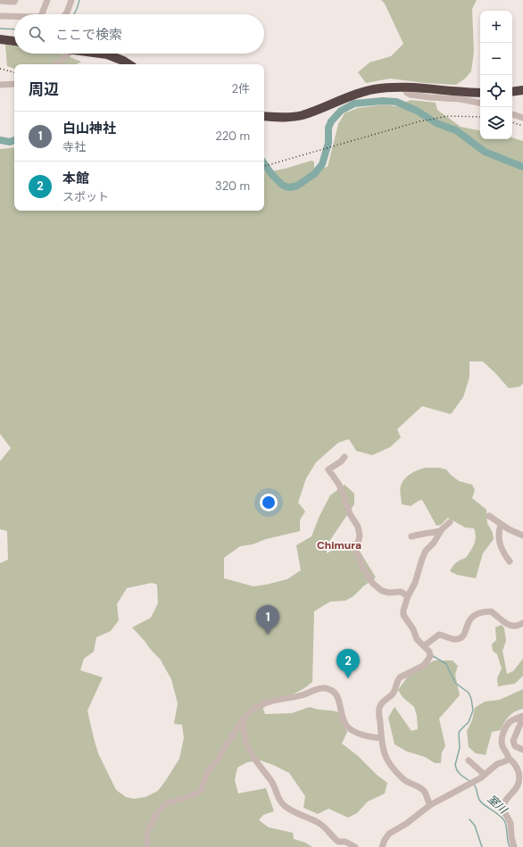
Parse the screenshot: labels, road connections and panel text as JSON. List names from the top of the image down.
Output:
{
  "districts": ["Chimura"],
  "water": ["室川"],
  "page": {
    "map_buttons": ["+", "−"],
    "search": "ここで検索",
    "heading": ["周辺", "2件"],
    "list": [
      {
        "mark": "1",
        "name": "白山神社",
        "note": "寺社",
        "value": "220 m"
      },
      {
        "mark": "2",
        "name": "本館",
        "note": "スポット",
        "value": "320 m"
      }
    ],
    "pins": ["1", "2"]
  }
}
